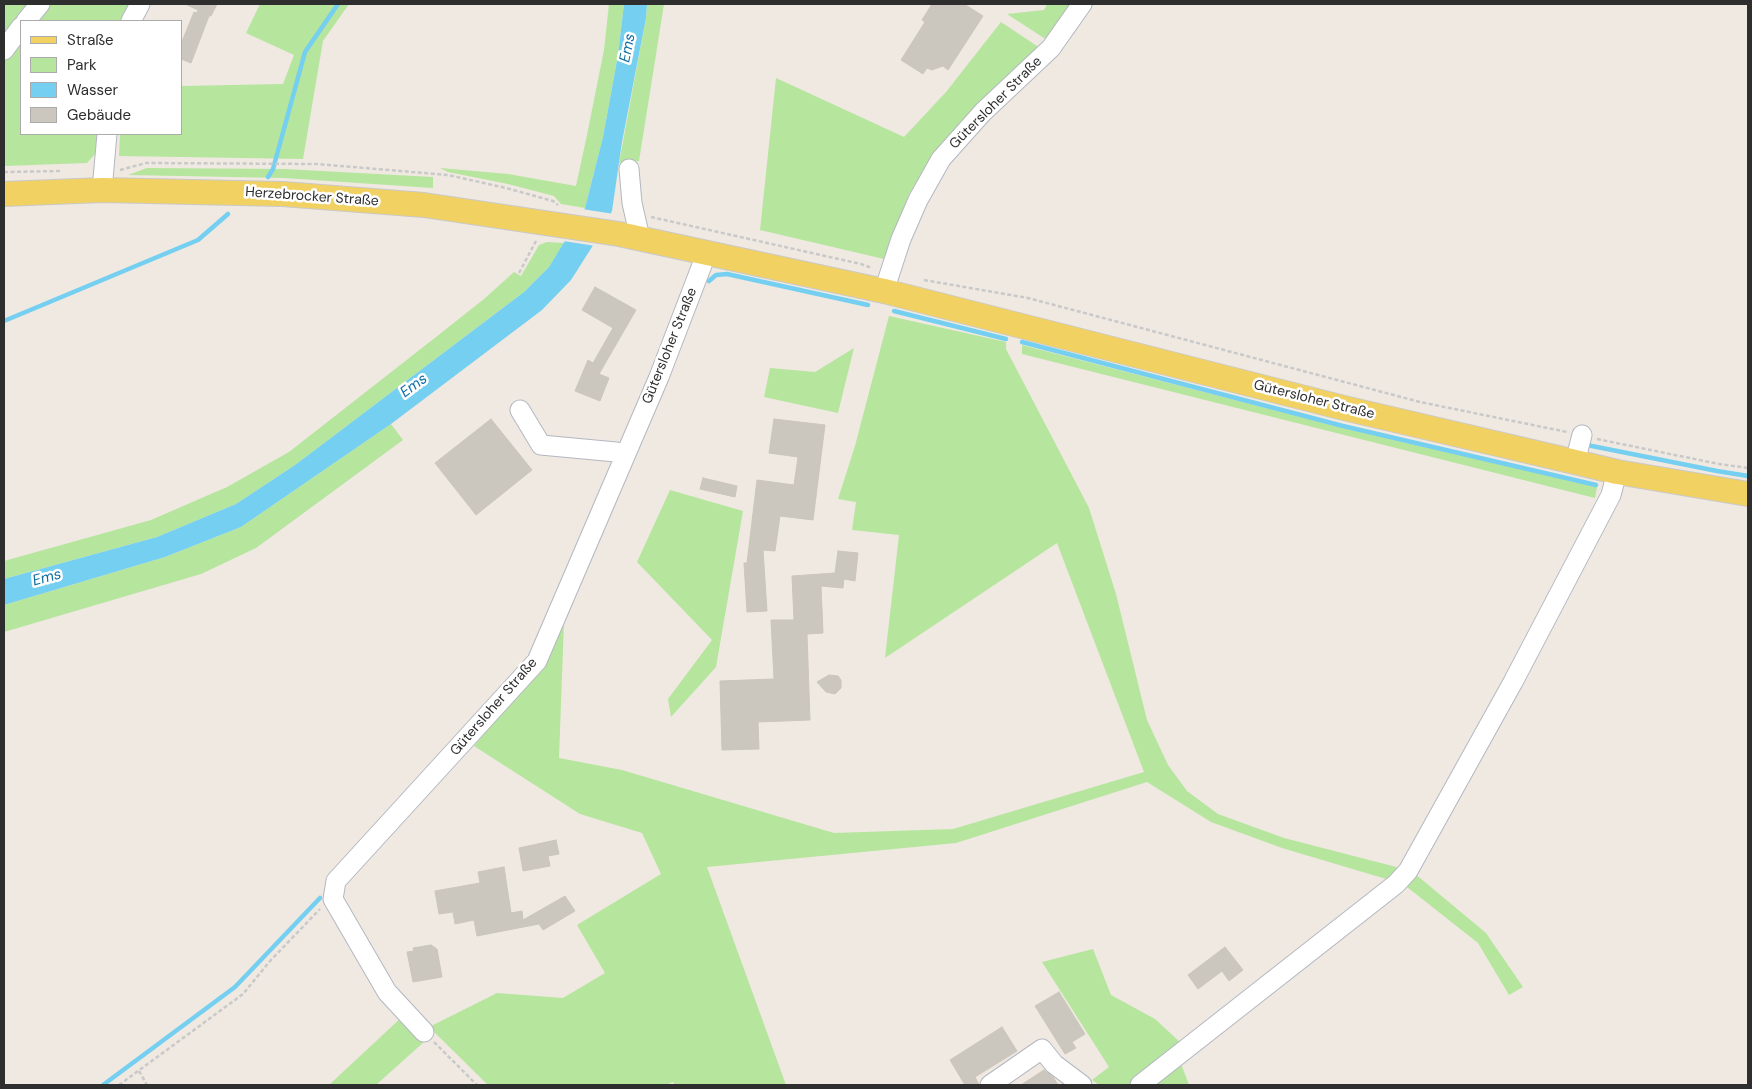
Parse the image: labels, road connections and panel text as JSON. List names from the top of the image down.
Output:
{
  "streets": {
    "main road": ["Gütersloher Straße", "Herzebrocker Straße"]
  },
  "crossings": [
    ["Gütersloher Straße", "Herzebrocker Straße"]
  ],
  "water": ["Ems"],
  "legend": [
    "Straße",
    "Park",
    "Wasser",
    "Gebäude"
  ]
}
